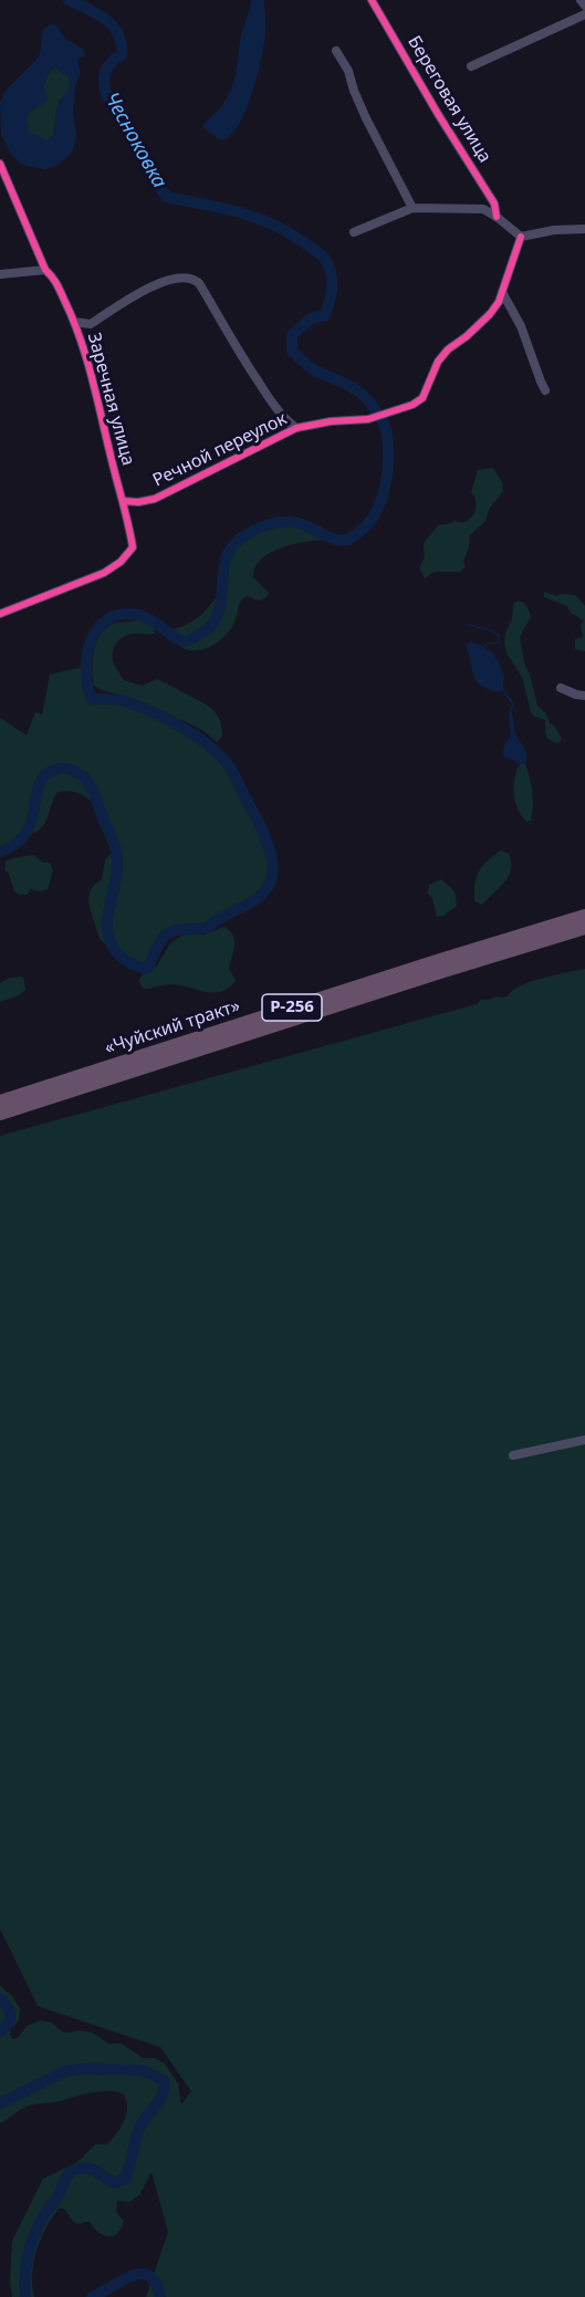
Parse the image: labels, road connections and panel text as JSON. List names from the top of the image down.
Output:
{
  "streets": {
    "highway": ["Р-256", "«Чуйский тракт»"],
    "street": ["Береговая улица", "Заречная улица", "Речной переулок"]
  },
  "crossings": [
    ["Заречная улица", "Речной переулок"]
  ],
  "water": ["Чесноковка"]
}
